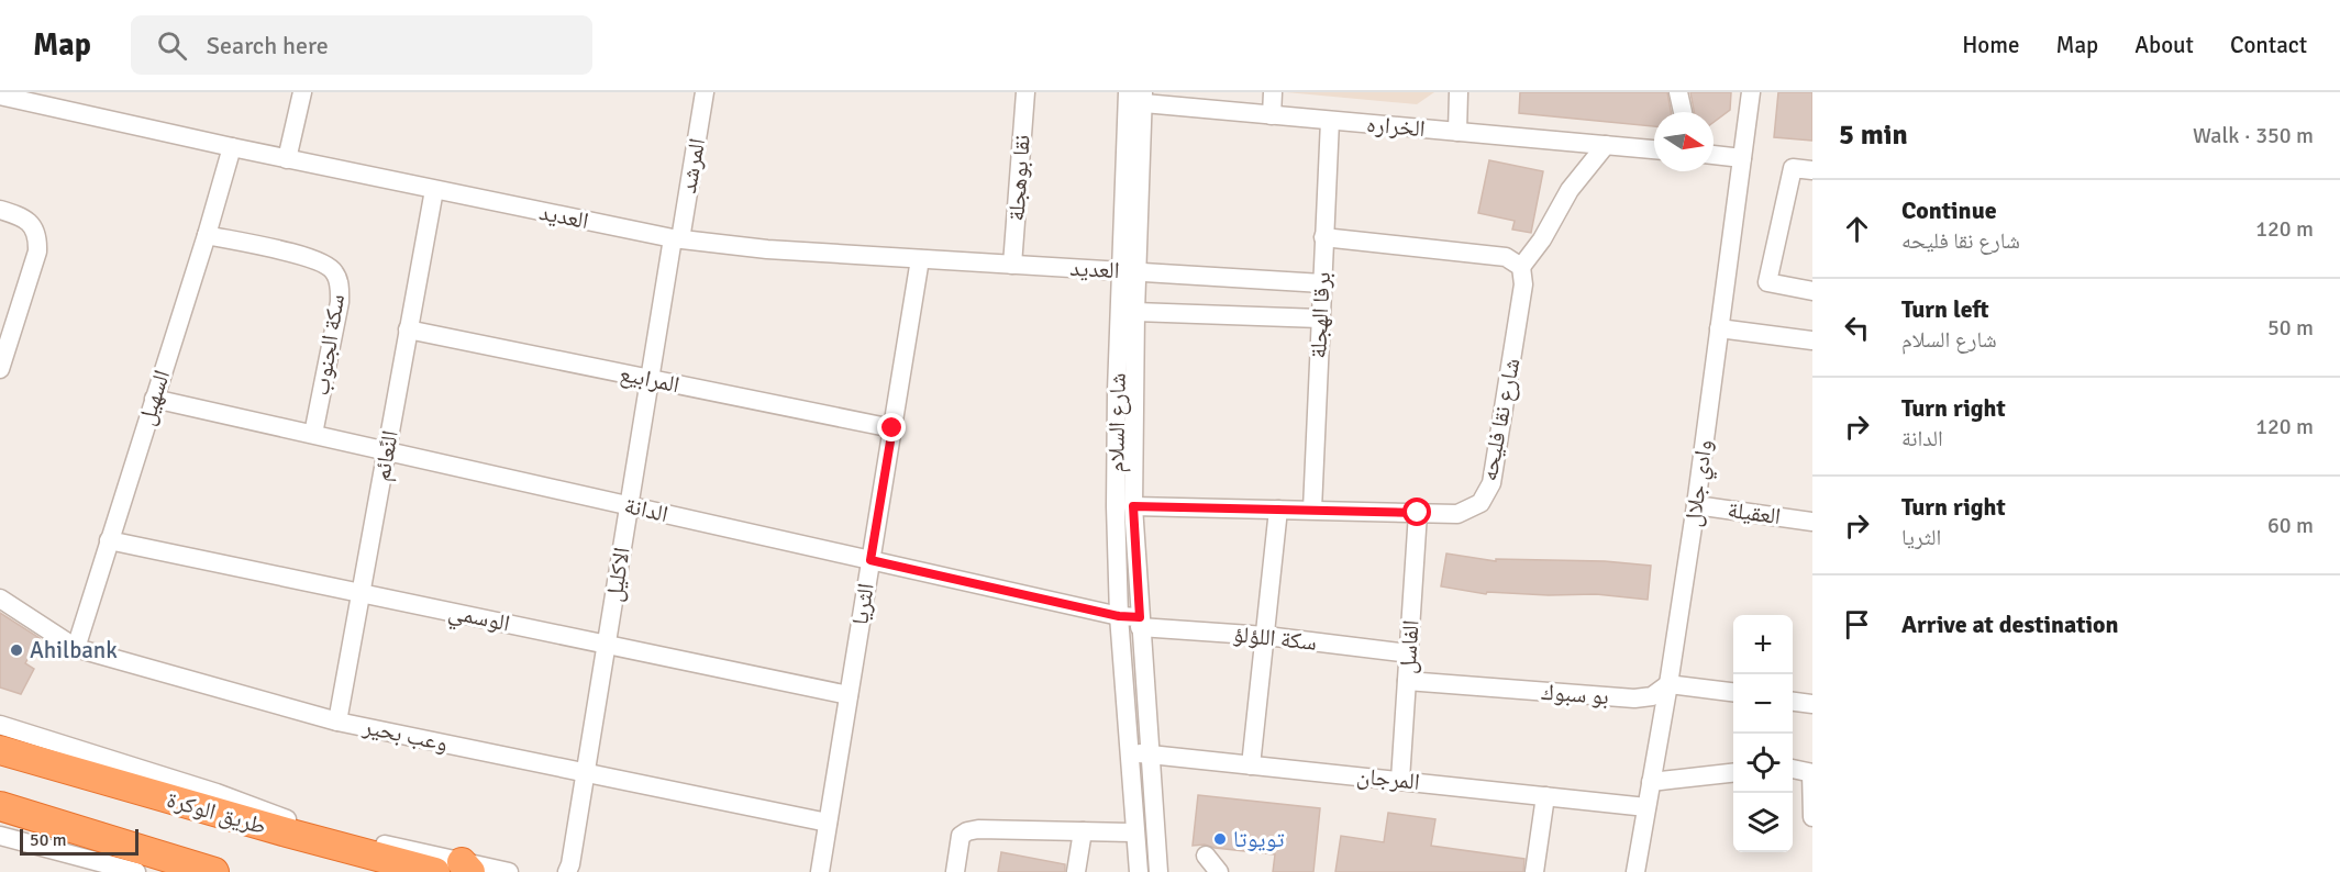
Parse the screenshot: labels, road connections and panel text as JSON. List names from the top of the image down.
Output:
{
  "streets": {
    "highway": ["طريق الوكرة"],
    "street": [
      "الخراره",
      "المرشد",
      "نقا بوهجلة",
      "العديد",
      "برقا الهجلة",
      "سكة الجنوب",
      "المرابيع",
      "السهيل",
      "شارع نقا فليحه",
      "شارع السلام",
      "النًعائم",
      "وادي جلال",
      "الدانة",
      "العقيلة",
      "الاكليل",
      "الثريا",
      "الوسمي",
      "سكة اللؤلؤ",
      "الفاسل",
      "بو سبوك",
      "وعب بحير",
      "المرجان"
    ]
  },
  "crossings": [
    ["الخراره", "برقا الهجلة"],
    ["الخراره", "شارع السلام"],
    ["المرشد", "العديد"],
    ["المرشد", "الاكليل"],
    ["نقا بوهجلة", "العديد"],
    ["العديد", "برقا الهجلة"],
    ["العديد", "السهيل"],
    ["العديد", "شارع السلام"],
    ["العديد", "النًعائم"],
    ["العديد", "الاكليل"],
    ["العديد", "الثريا"],
    ["برقا الهجلة", "شارع نقا فليحه"],
    ["سكة الجنوب", "السهيل"],
    ["سكة الجنوب", "الدانة"],
    ["المرابيع", "النًعائم"],
    ["المرابيع", "الاكليل"],
    ["المرابيع", "الثريا"],
    ["السهيل", "الدانة"],
    ["السهيل", "الوسمي"],
    ["السهيل", "وعب بحير"],
    ["شارع نقا فليحه", "شارع السلام"],
    ["شارع نقا فليحه", "الفاسل"],
    ["شارع السلام", "الدانة"],
    ["شارع السلام", "سكة اللؤلؤ"],
    ["شارع السلام", "المرجان"],
    ["النًعائم", "الدانة"],
    ["النًعائم", "الوسمي"],
    ["النًعائم", "وعب بحير"],
    ["وادي جلال", "العقيلة"],
    ["وادي جلال", "بو سبوك"],
    ["وادي جلال", "المرجان"],
    ["الدانة", "الاكليل"],
    ["الدانة", "الثريا"],
    ["الدانة", "سكة اللؤلؤ"],
    ["الاكليل", "الوسمي"],
    ["الاكليل", "وعب بحير"],
    ["الثريا", "الوسمي"],
    ["الثريا", "وعب بحير"],
    ["سكة اللؤلؤ", "الفاسل"],
    ["الفاسل", "بو سبوك"],
    ["الفاسل", "المرجان"]
  ],
  "places": ["Ahilbank", "تويوتا"],
  "scale_bar": "50 m",
  "north": "right",
  "page": {
    "header": "Map",
    "search": "Search here",
    "nav": [
      "Home",
      "Map",
      "About",
      "Contact"
    ],
    "heading": ["5 min", "Walk · 350 m"],
    "list": [
      ["Continue", "شارع نقا فليحه", "120 m"],
      ["Turn left", "شارع السلام", "50 m"],
      ["Turn right", "الدانة", "120 m"],
      ["Turn right", "الثريا", "60 m"],
      "Arrive at destination"
    ],
    "map_buttons": ["+", "−"],
    "scale": "50 m"
  }
}
